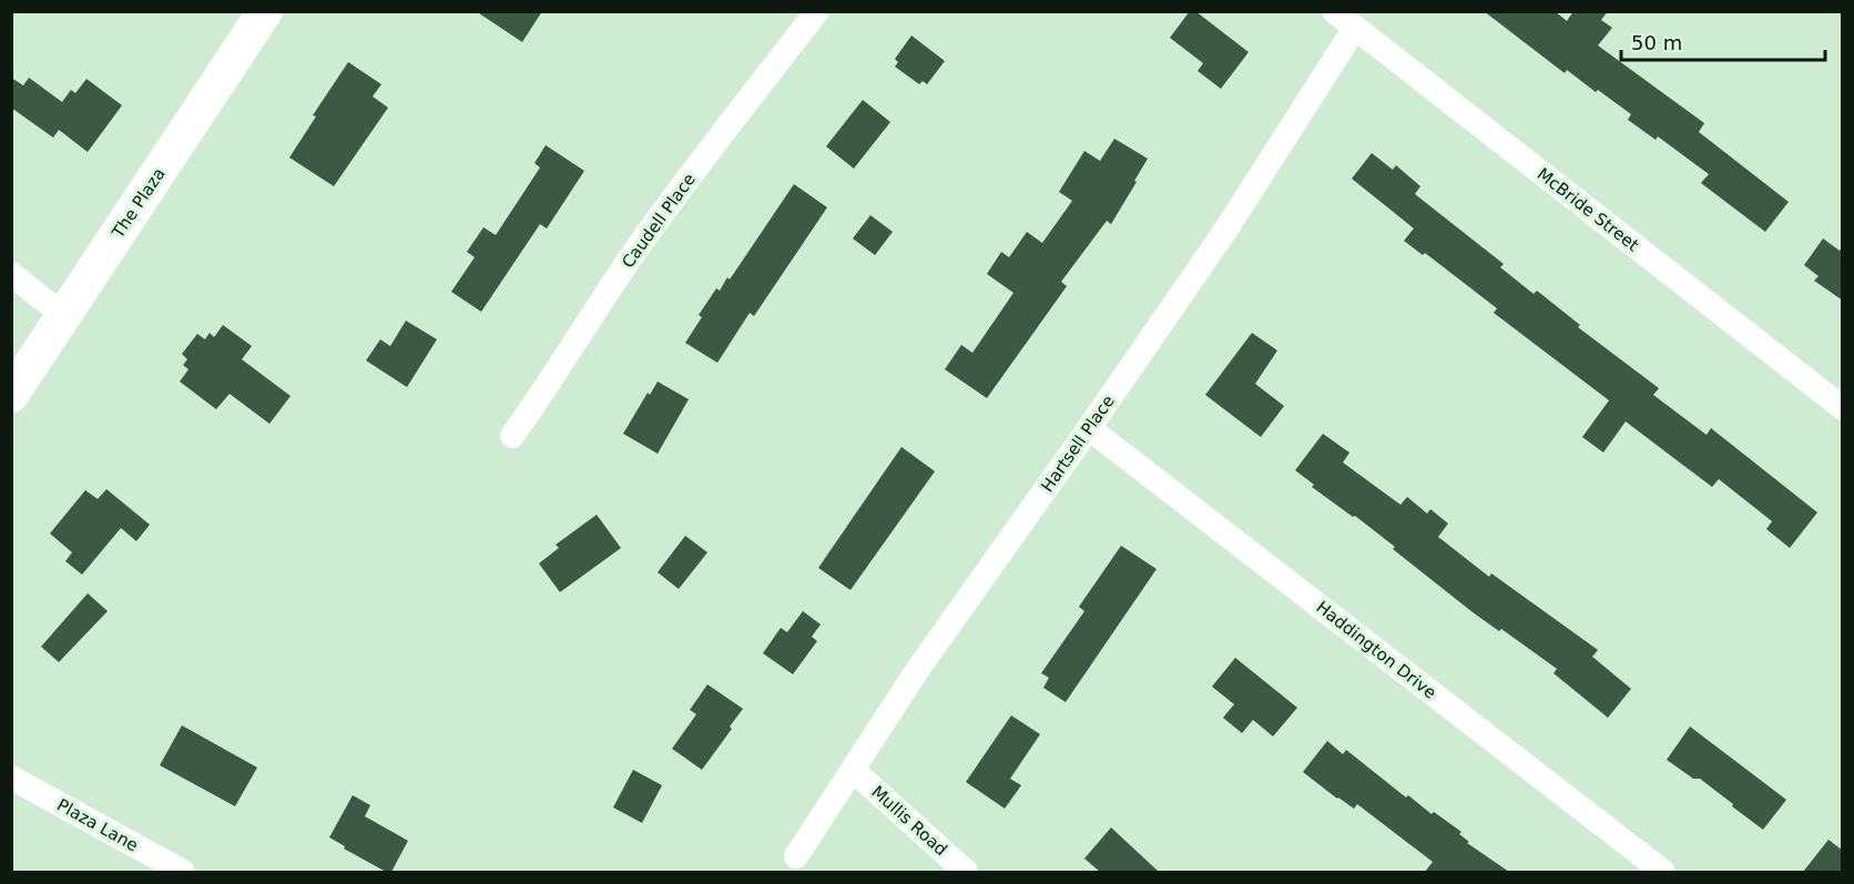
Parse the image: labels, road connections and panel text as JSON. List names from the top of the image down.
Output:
{
  "streets": {
    "main road": ["The Plaza"],
    "street": [
      "McBride Street",
      "Caudell Place",
      "Hartsell Place",
      "Haddington Drive",
      "Mullis Road",
      "Plaza Lane"
    ]
  },
  "crossings": [
    ["McBride Street", "Hartsell Place"],
    ["Hartsell Place", "Haddington Drive"],
    ["Hartsell Place", "Mullis Road"]
  ],
  "scale_bar": "50 m"
}
